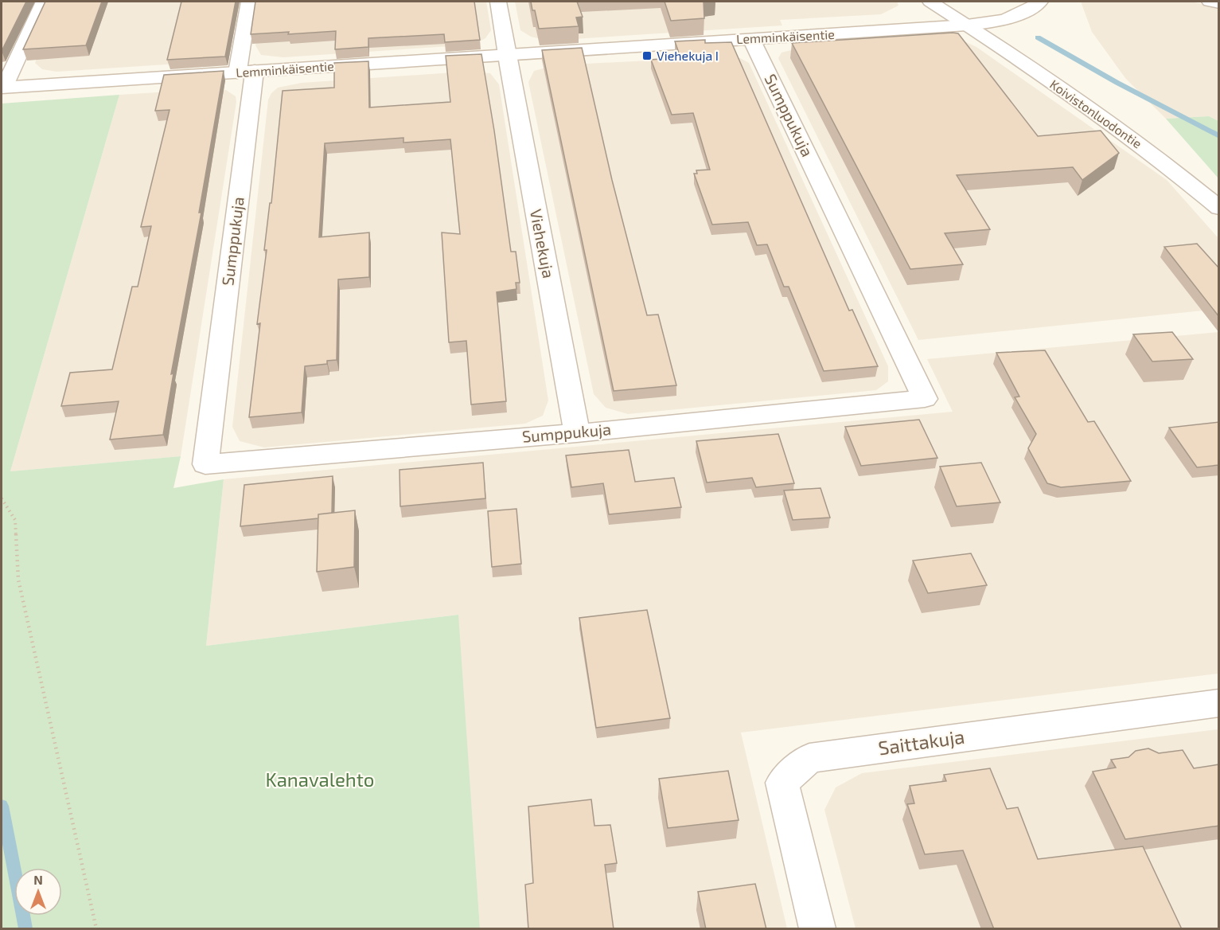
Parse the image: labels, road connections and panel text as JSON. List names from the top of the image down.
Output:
{
  "streets": {
    "street": [
      "Lemminkäisentie",
      "Koivistonluodontie",
      "Sumppukuja",
      "Viehekuja",
      "Saittakuja"
    ]
  },
  "crossings": [
    ["Lemminkäisentie", "Koivistonluodontie"],
    ["Lemminkäisentie", "Sumppukuja"],
    ["Lemminkäisentie", "Viehekuja"],
    ["Sumppukuja", "Viehekuja"]
  ],
  "parks": ["Kanavalehto"],
  "places": {
    "transit": ["Viehekuja I"]
  },
  "north": "top"
}
